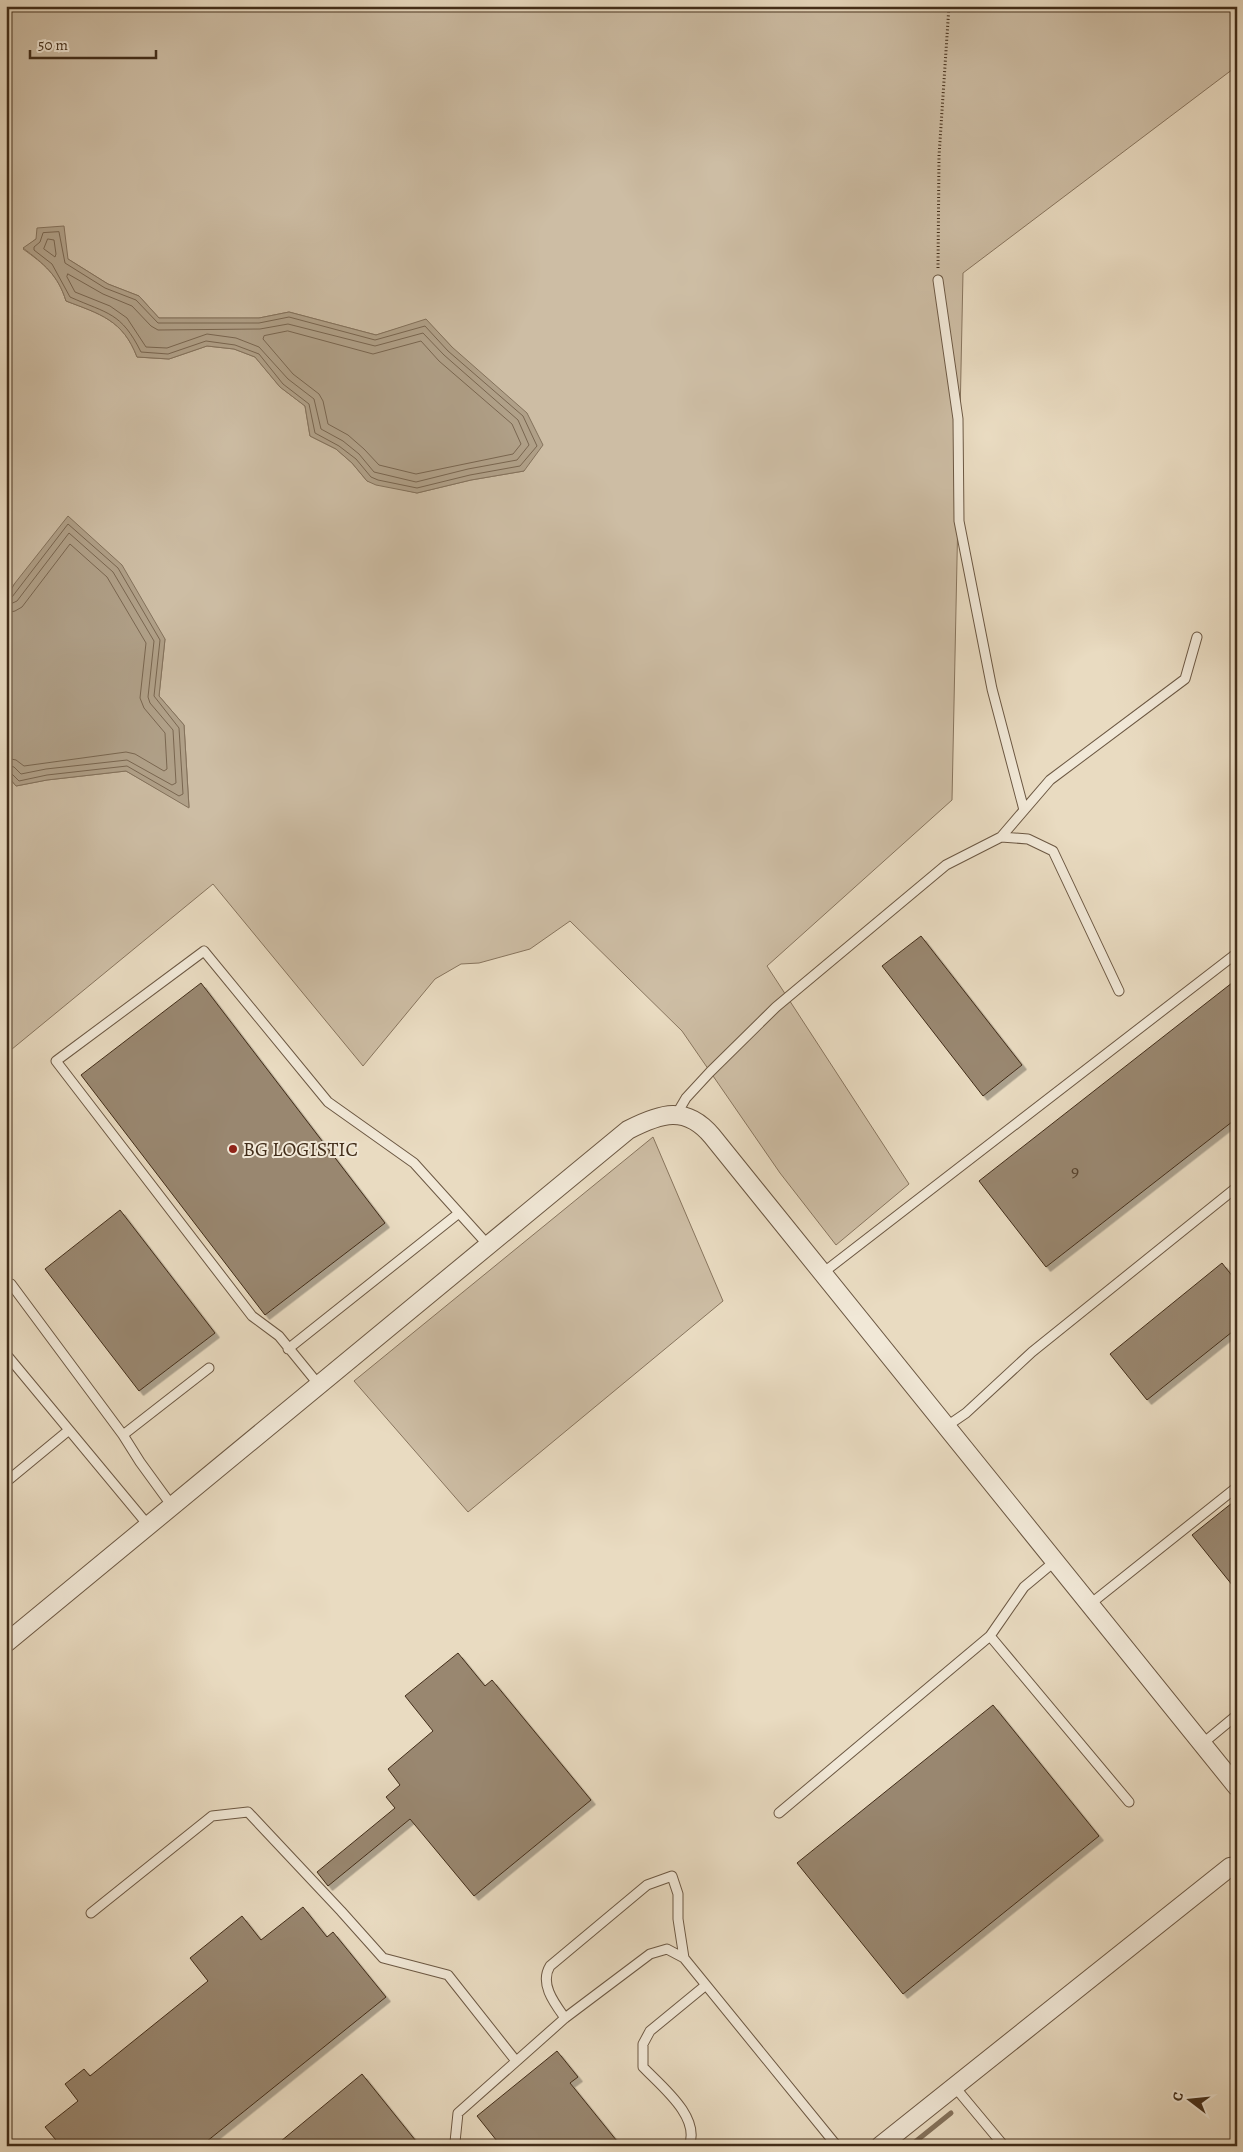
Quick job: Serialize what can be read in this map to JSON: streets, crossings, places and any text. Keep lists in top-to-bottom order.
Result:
{
  "places": ["BG LOGISTIC"],
  "house_numbers": ["9"],
  "scale_bar": "50 m",
  "north": "left"
}
